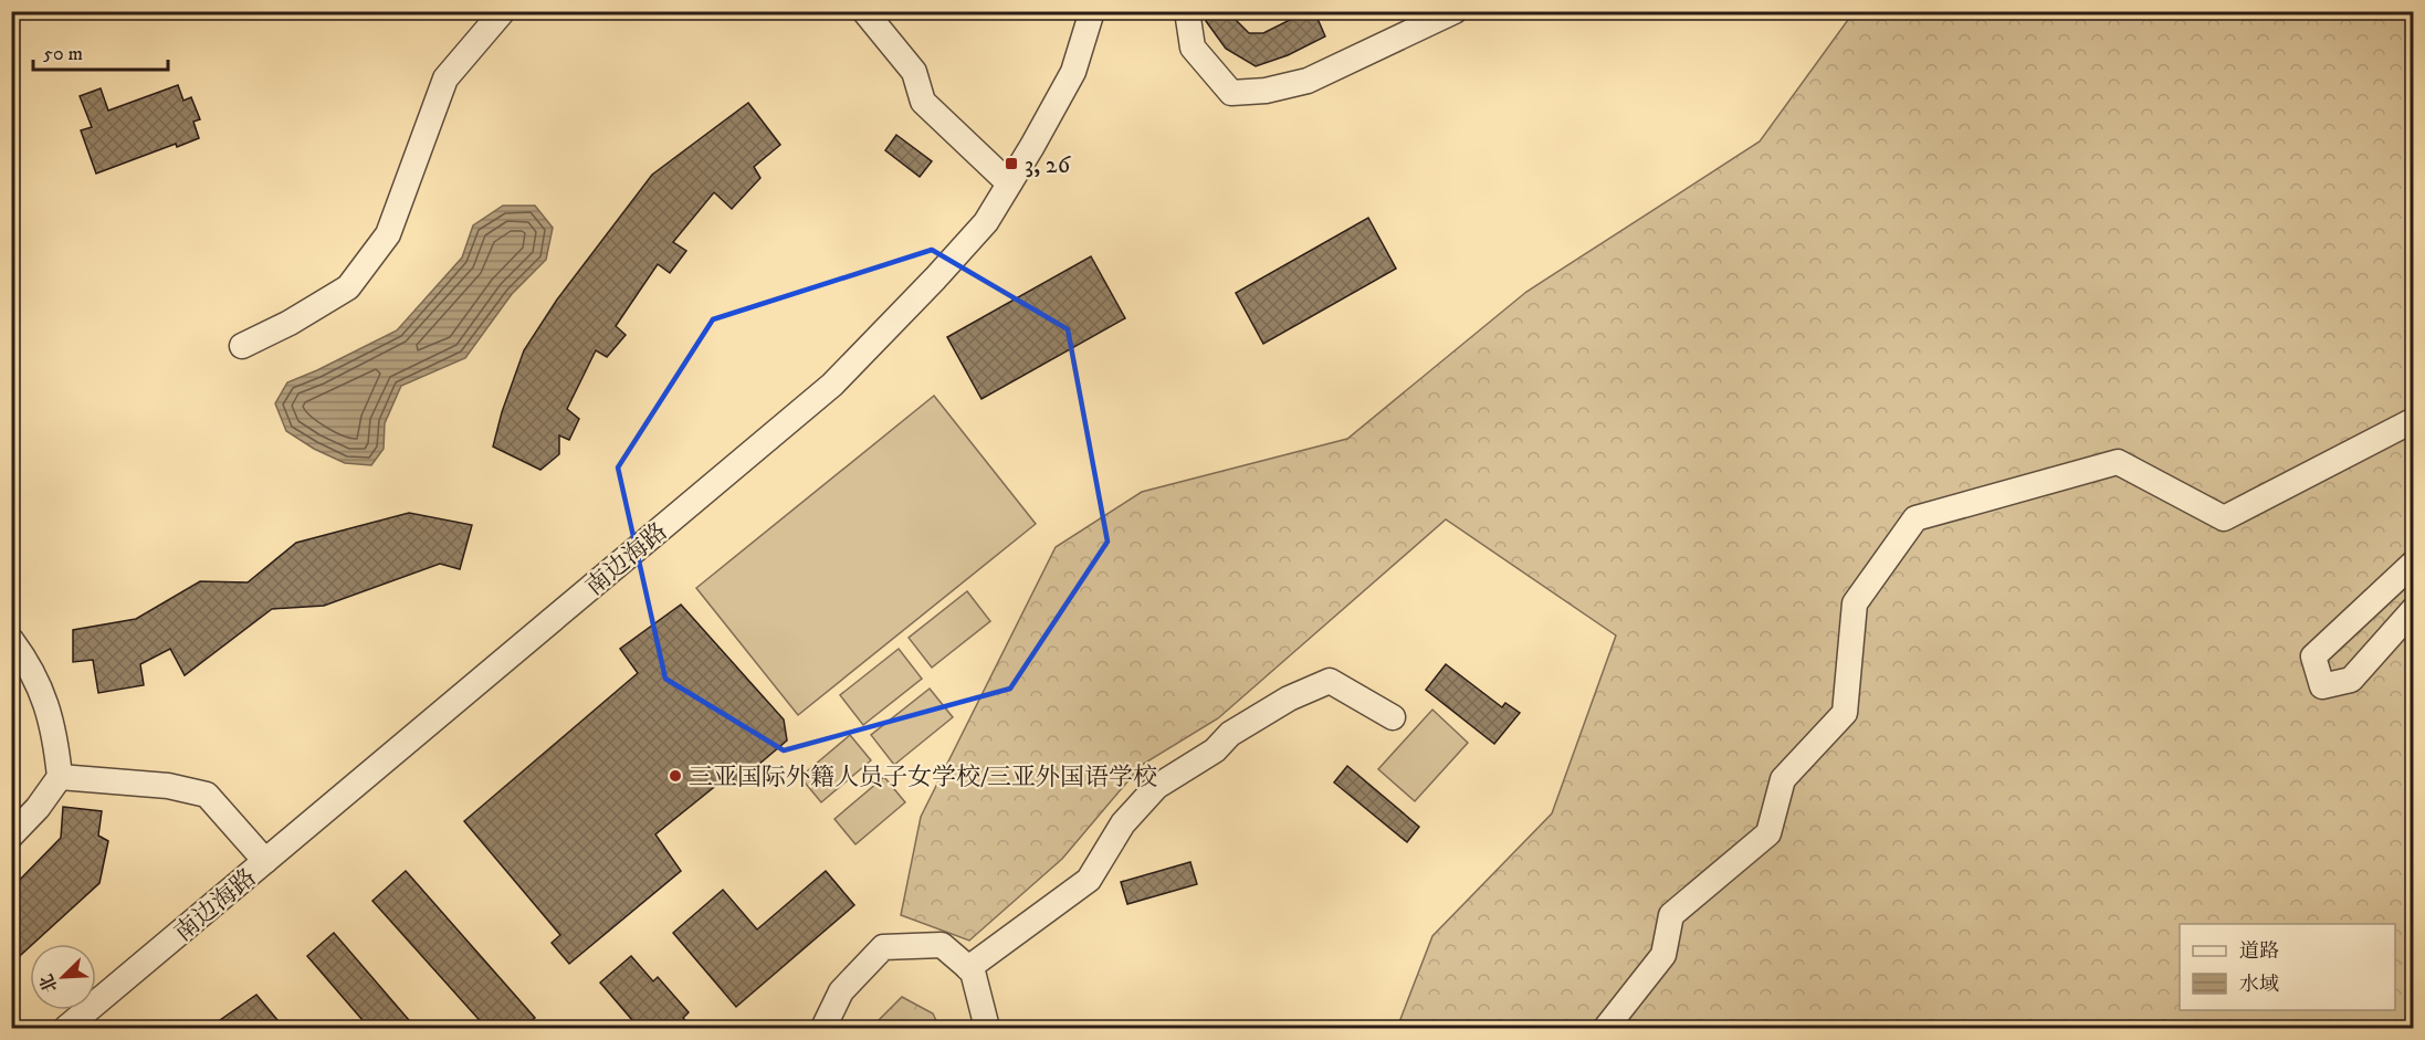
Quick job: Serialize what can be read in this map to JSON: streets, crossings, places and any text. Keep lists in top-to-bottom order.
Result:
{
  "streets": {
    "street": ["南边海路"]
  },
  "places": {
    "transit": ["3, 26"],
    "other": ["三亚国际外籍人员子女学校/三亚外国语学校"]
  },
  "legend": ["道路", "水域"],
  "scale_bar": "50 m",
  "north": "bottom left"
}
